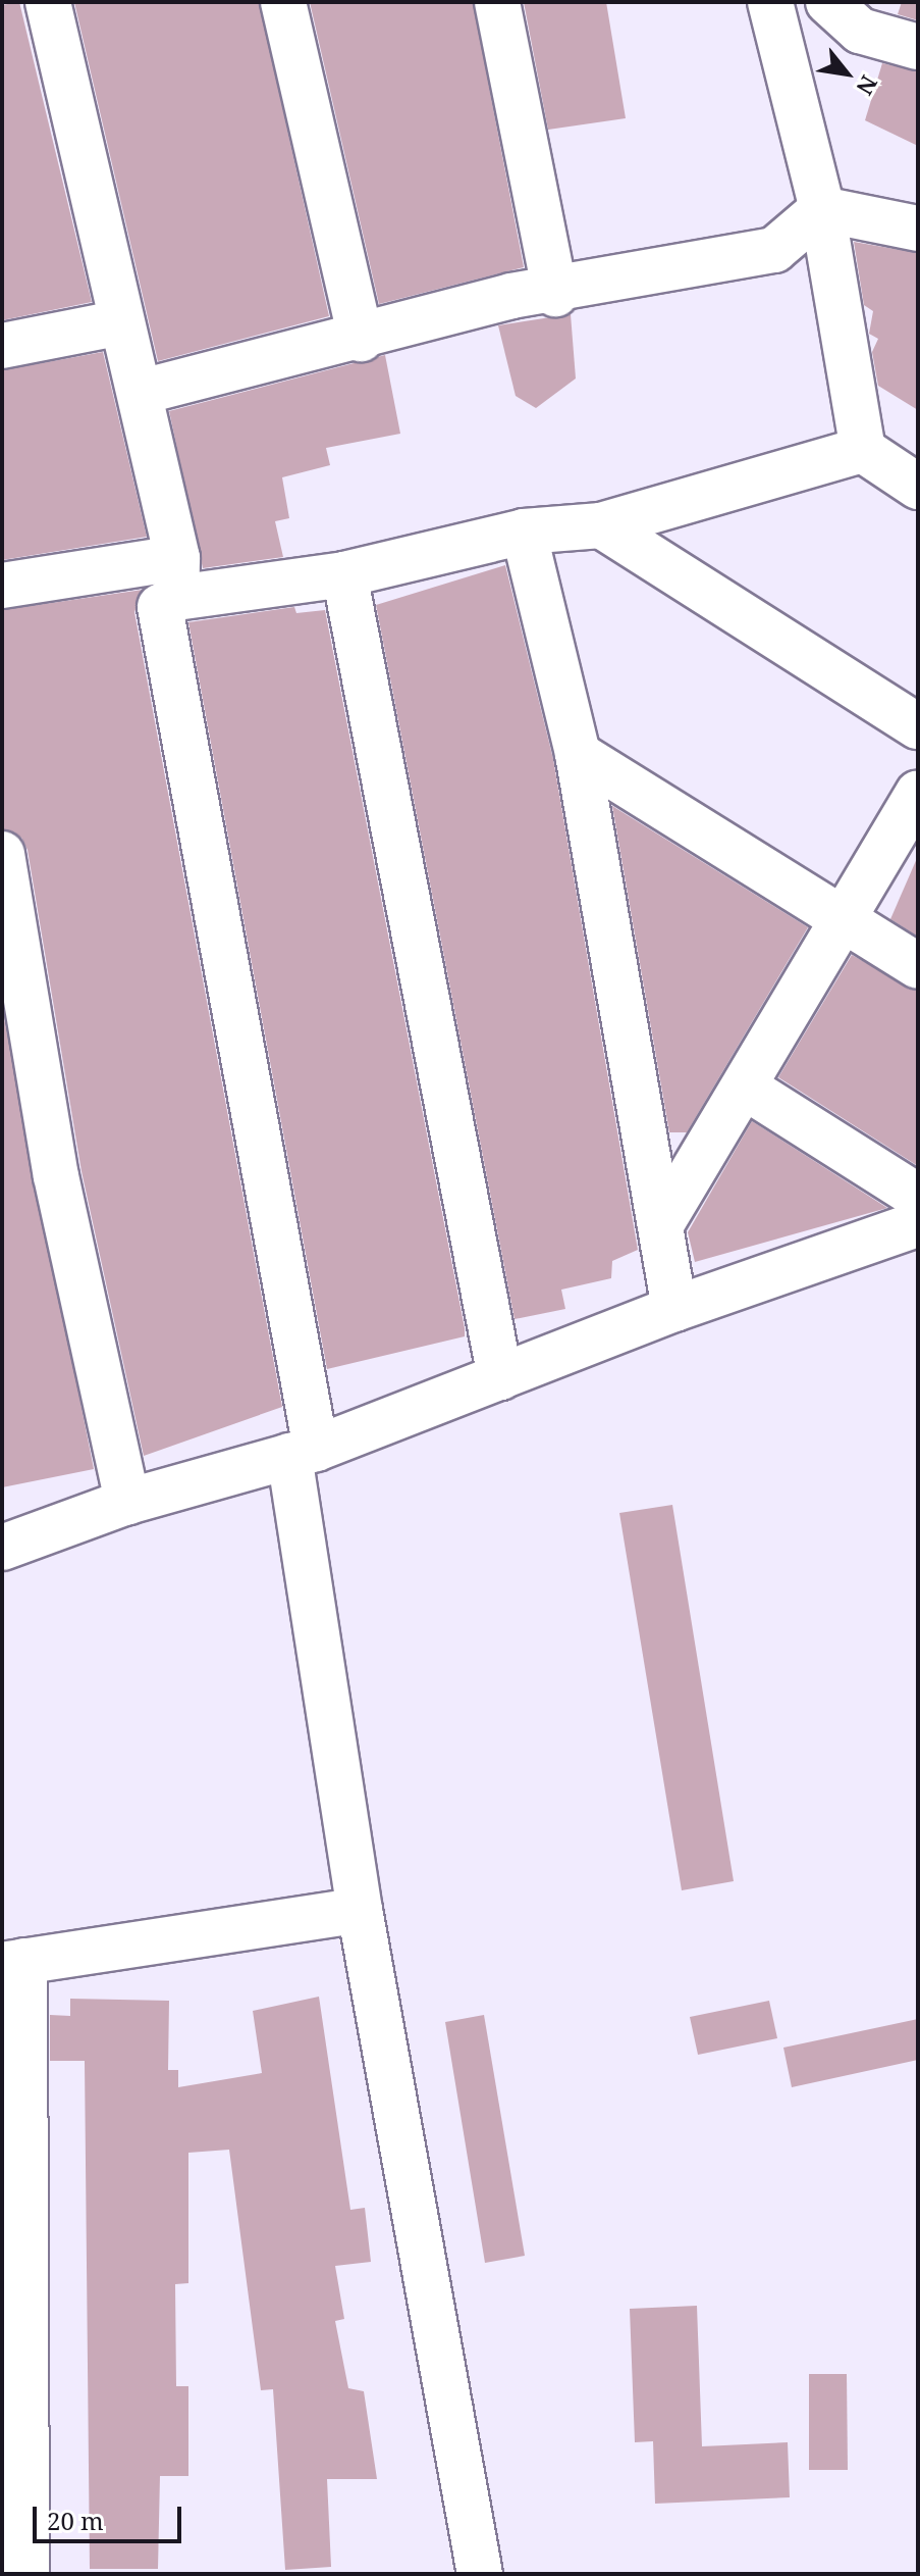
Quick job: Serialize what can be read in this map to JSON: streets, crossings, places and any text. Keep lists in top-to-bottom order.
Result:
{
  "scale_bar": "20 m",
  "north": "bottom right"
}
